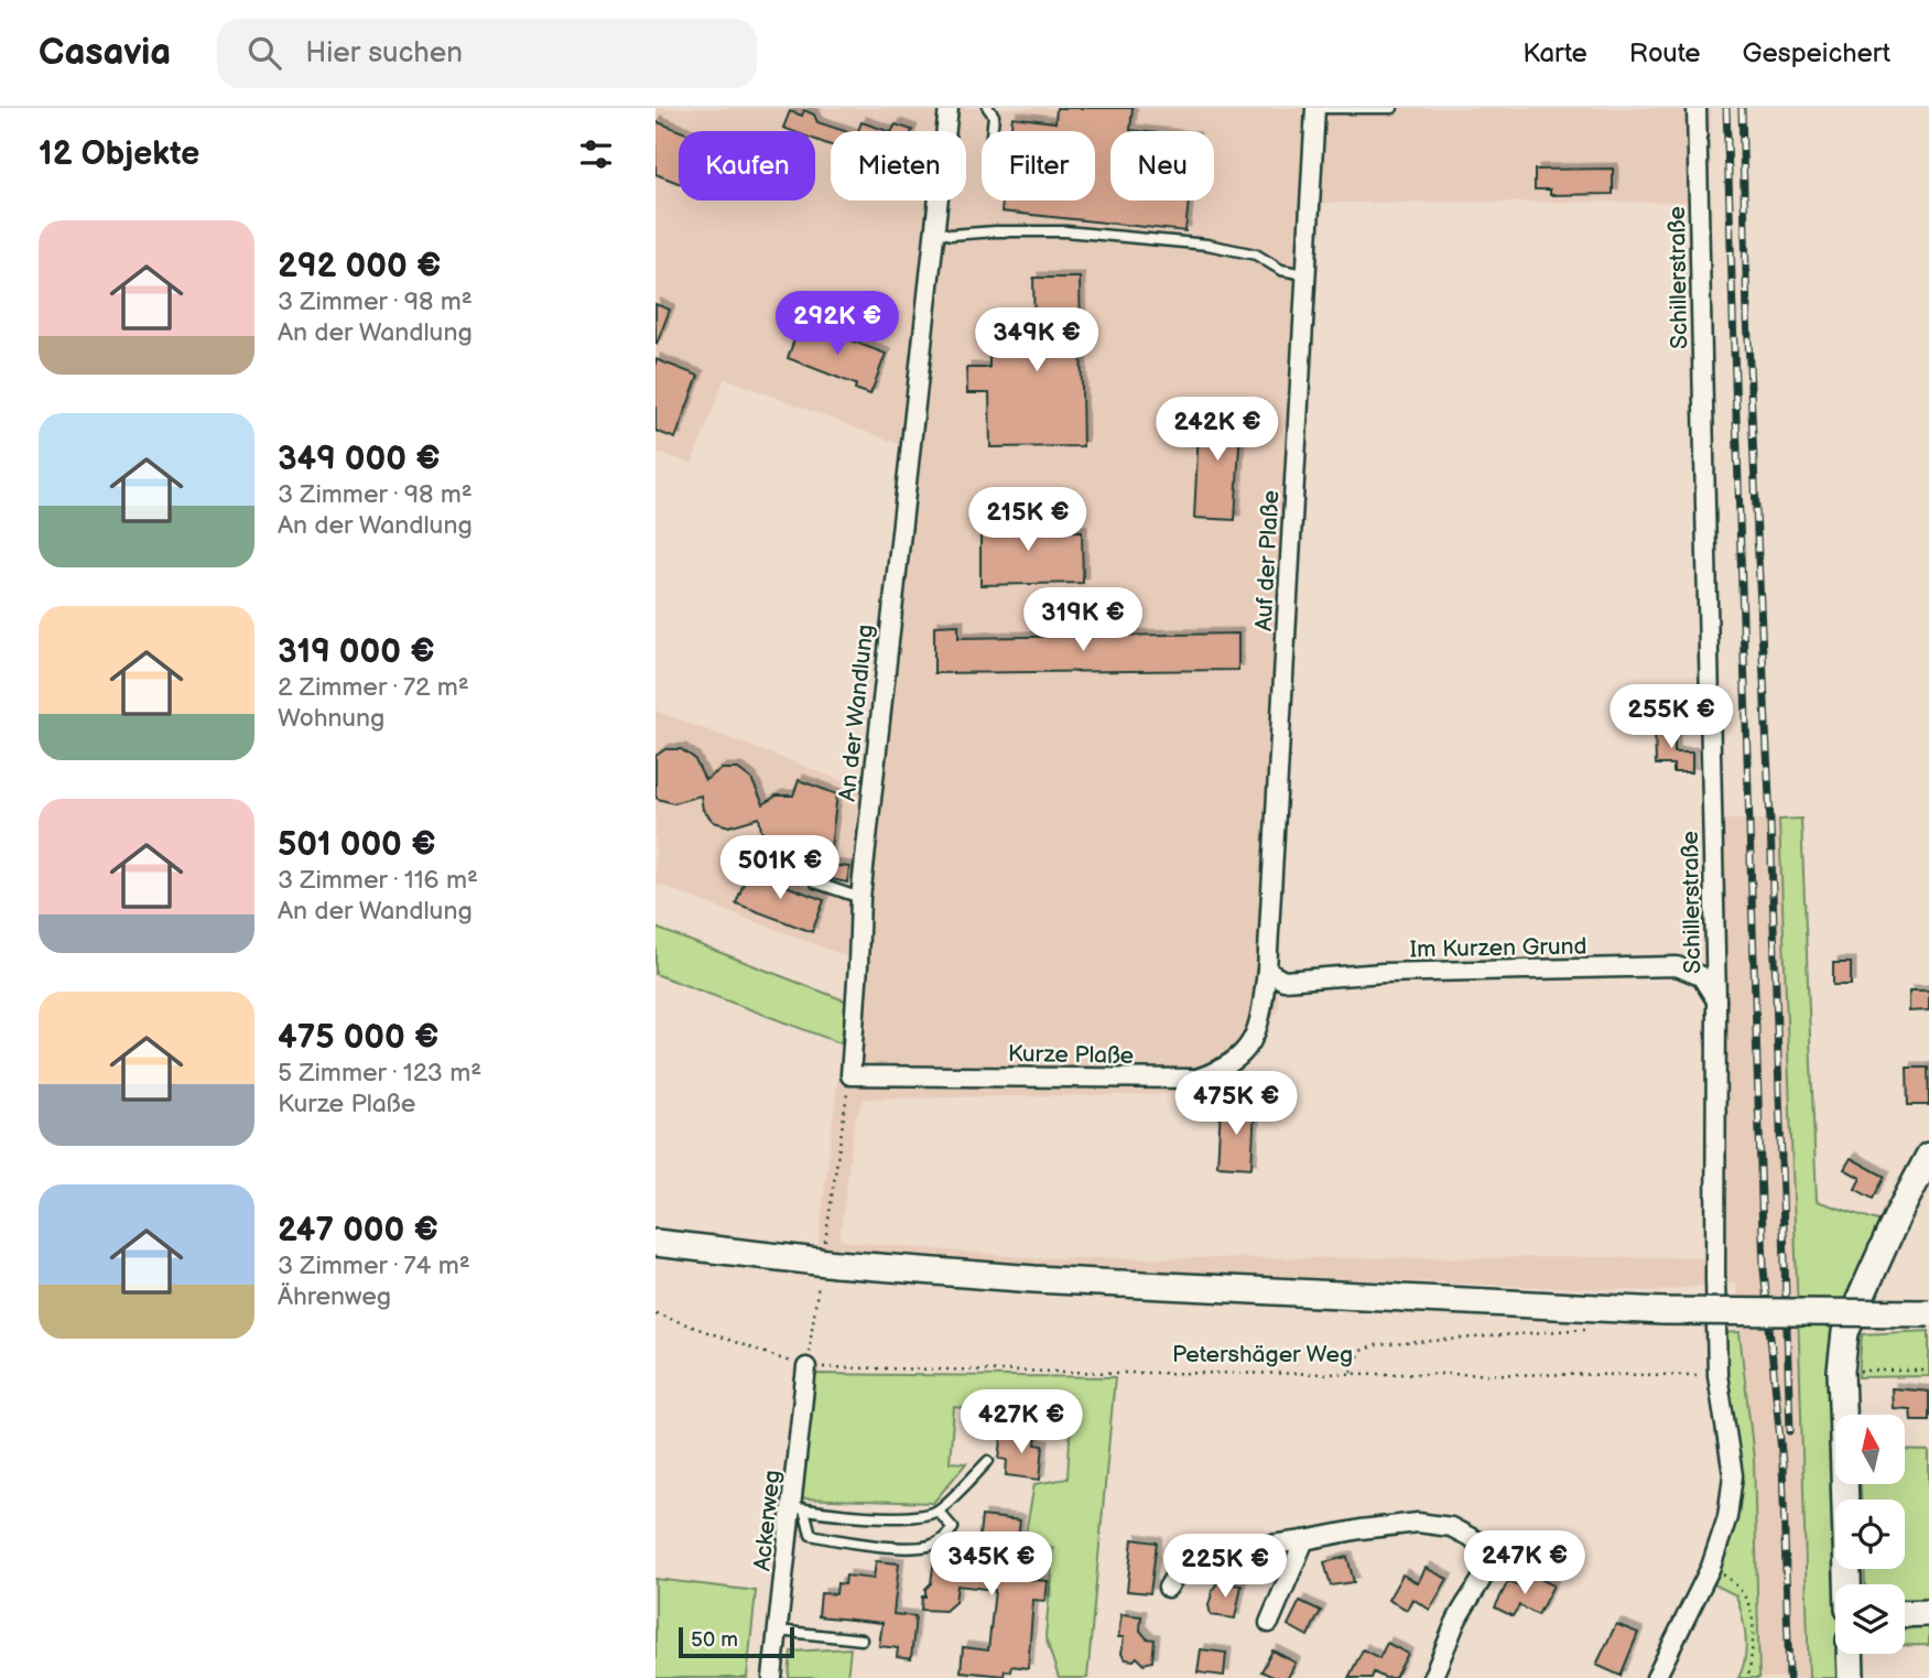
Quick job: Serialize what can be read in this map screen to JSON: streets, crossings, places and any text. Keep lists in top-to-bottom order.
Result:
{
  "streets": {
    "street": [
      "Schillerstraße",
      "Auf der Plaße",
      "An der Wandlung",
      "Im Kurzen Grund",
      "Kurze Plaße",
      "Ackerweg"
    ],
    "path": ["Petershäger Weg"]
  },
  "crossings": [
    ["Schillerstraße", "Im Kurzen Grund"],
    ["Schillerstraße", "Petershäger Weg"],
    ["Auf der Plaße", "Im Kurzen Grund"],
    ["Auf der Plaße", "Kurze Plaße"],
    ["An der Wandlung", "Kurze Plaße"],
    ["Im Kurzen Grund", "Kurze Plaße"],
    ["Petershäger Weg", "Ackerweg"]
  ],
  "scale_bar": "50 m",
  "north": "top",
  "page": {
    "header": "Casavia",
    "search": "Hier suchen",
    "nav": ["Karte", "Route", "Gespeichert"],
    "heading": "12 Objekte",
    "chip": [
      "Kaufen",
      "Mieten",
      "Filter",
      "Neu"
    ],
    "list": [
      {
        "name": "292 000 €",
        "note": "3 Zimmer · 98 m² · An der Wandlung"
      },
      {
        "name": "349 000 €",
        "note": "3 Zimmer · 98 m² · An der Wandlung"
      },
      {
        "name": "319 000 €",
        "note": "2 Zimmer · 72 m² · Wohnung"
      },
      {
        "name": "501 000 €",
        "note": "3 Zimmer · 116 m² · An der Wandlung"
      },
      {
        "name": "475 000 €",
        "note": "5 Zimmer · 123 m² · Kurze Plaße"
      },
      {
        "name": "247 000 €",
        "note": "3 Zimmer · 74 m² · Ährenweg"
      }
    ],
    "price": [
      "292K €",
      "349K €",
      "242K €",
      "215K €",
      "319K €",
      "255K €",
      "501K €",
      "475K €",
      "427K €",
      "247K €",
      "345K €",
      "225K €"
    ],
    "scale": "50 m"
  }
}
